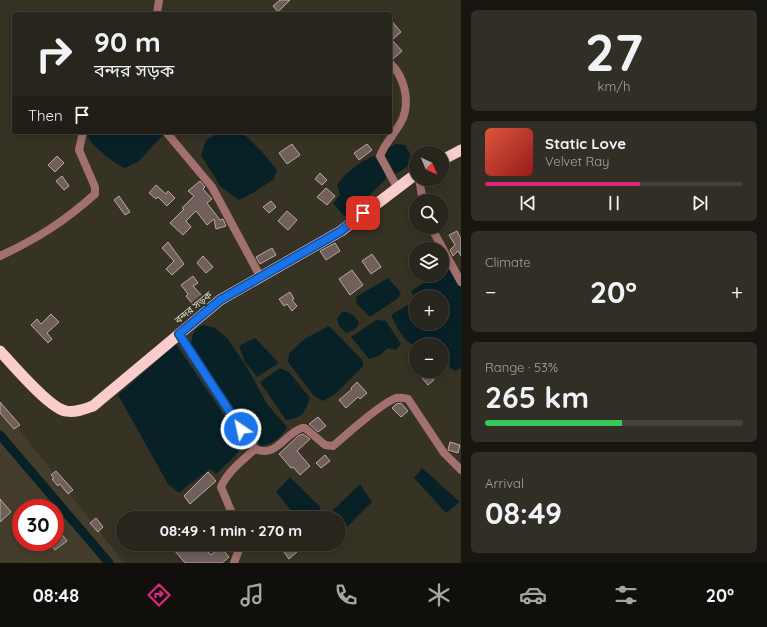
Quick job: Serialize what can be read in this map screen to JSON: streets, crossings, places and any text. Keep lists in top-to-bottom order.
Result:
{
  "streets": {
    "highway": ["বন্দর সড়ক"]
  },
  "north": "bottom right",
  "page": {
    "tile": [
      ["27", "km/h"],
      "Climate",
      ["Range · 53%", "265 km"],
      ["Arrival", "08:49"]
    ],
    "turn": ["90 m", "বন্দর সড়ক"],
    "then": "Then",
    "song": ["Static Love", "Velvet Ray"],
    "map_buttons": ["+", "−"],
    "heat": ["−", "20°", "+"],
    "limit": "30",
    "trip": "08:49 · 1 min · 270 m",
    "tabs": ["08:48", "20°"]
  }
}
